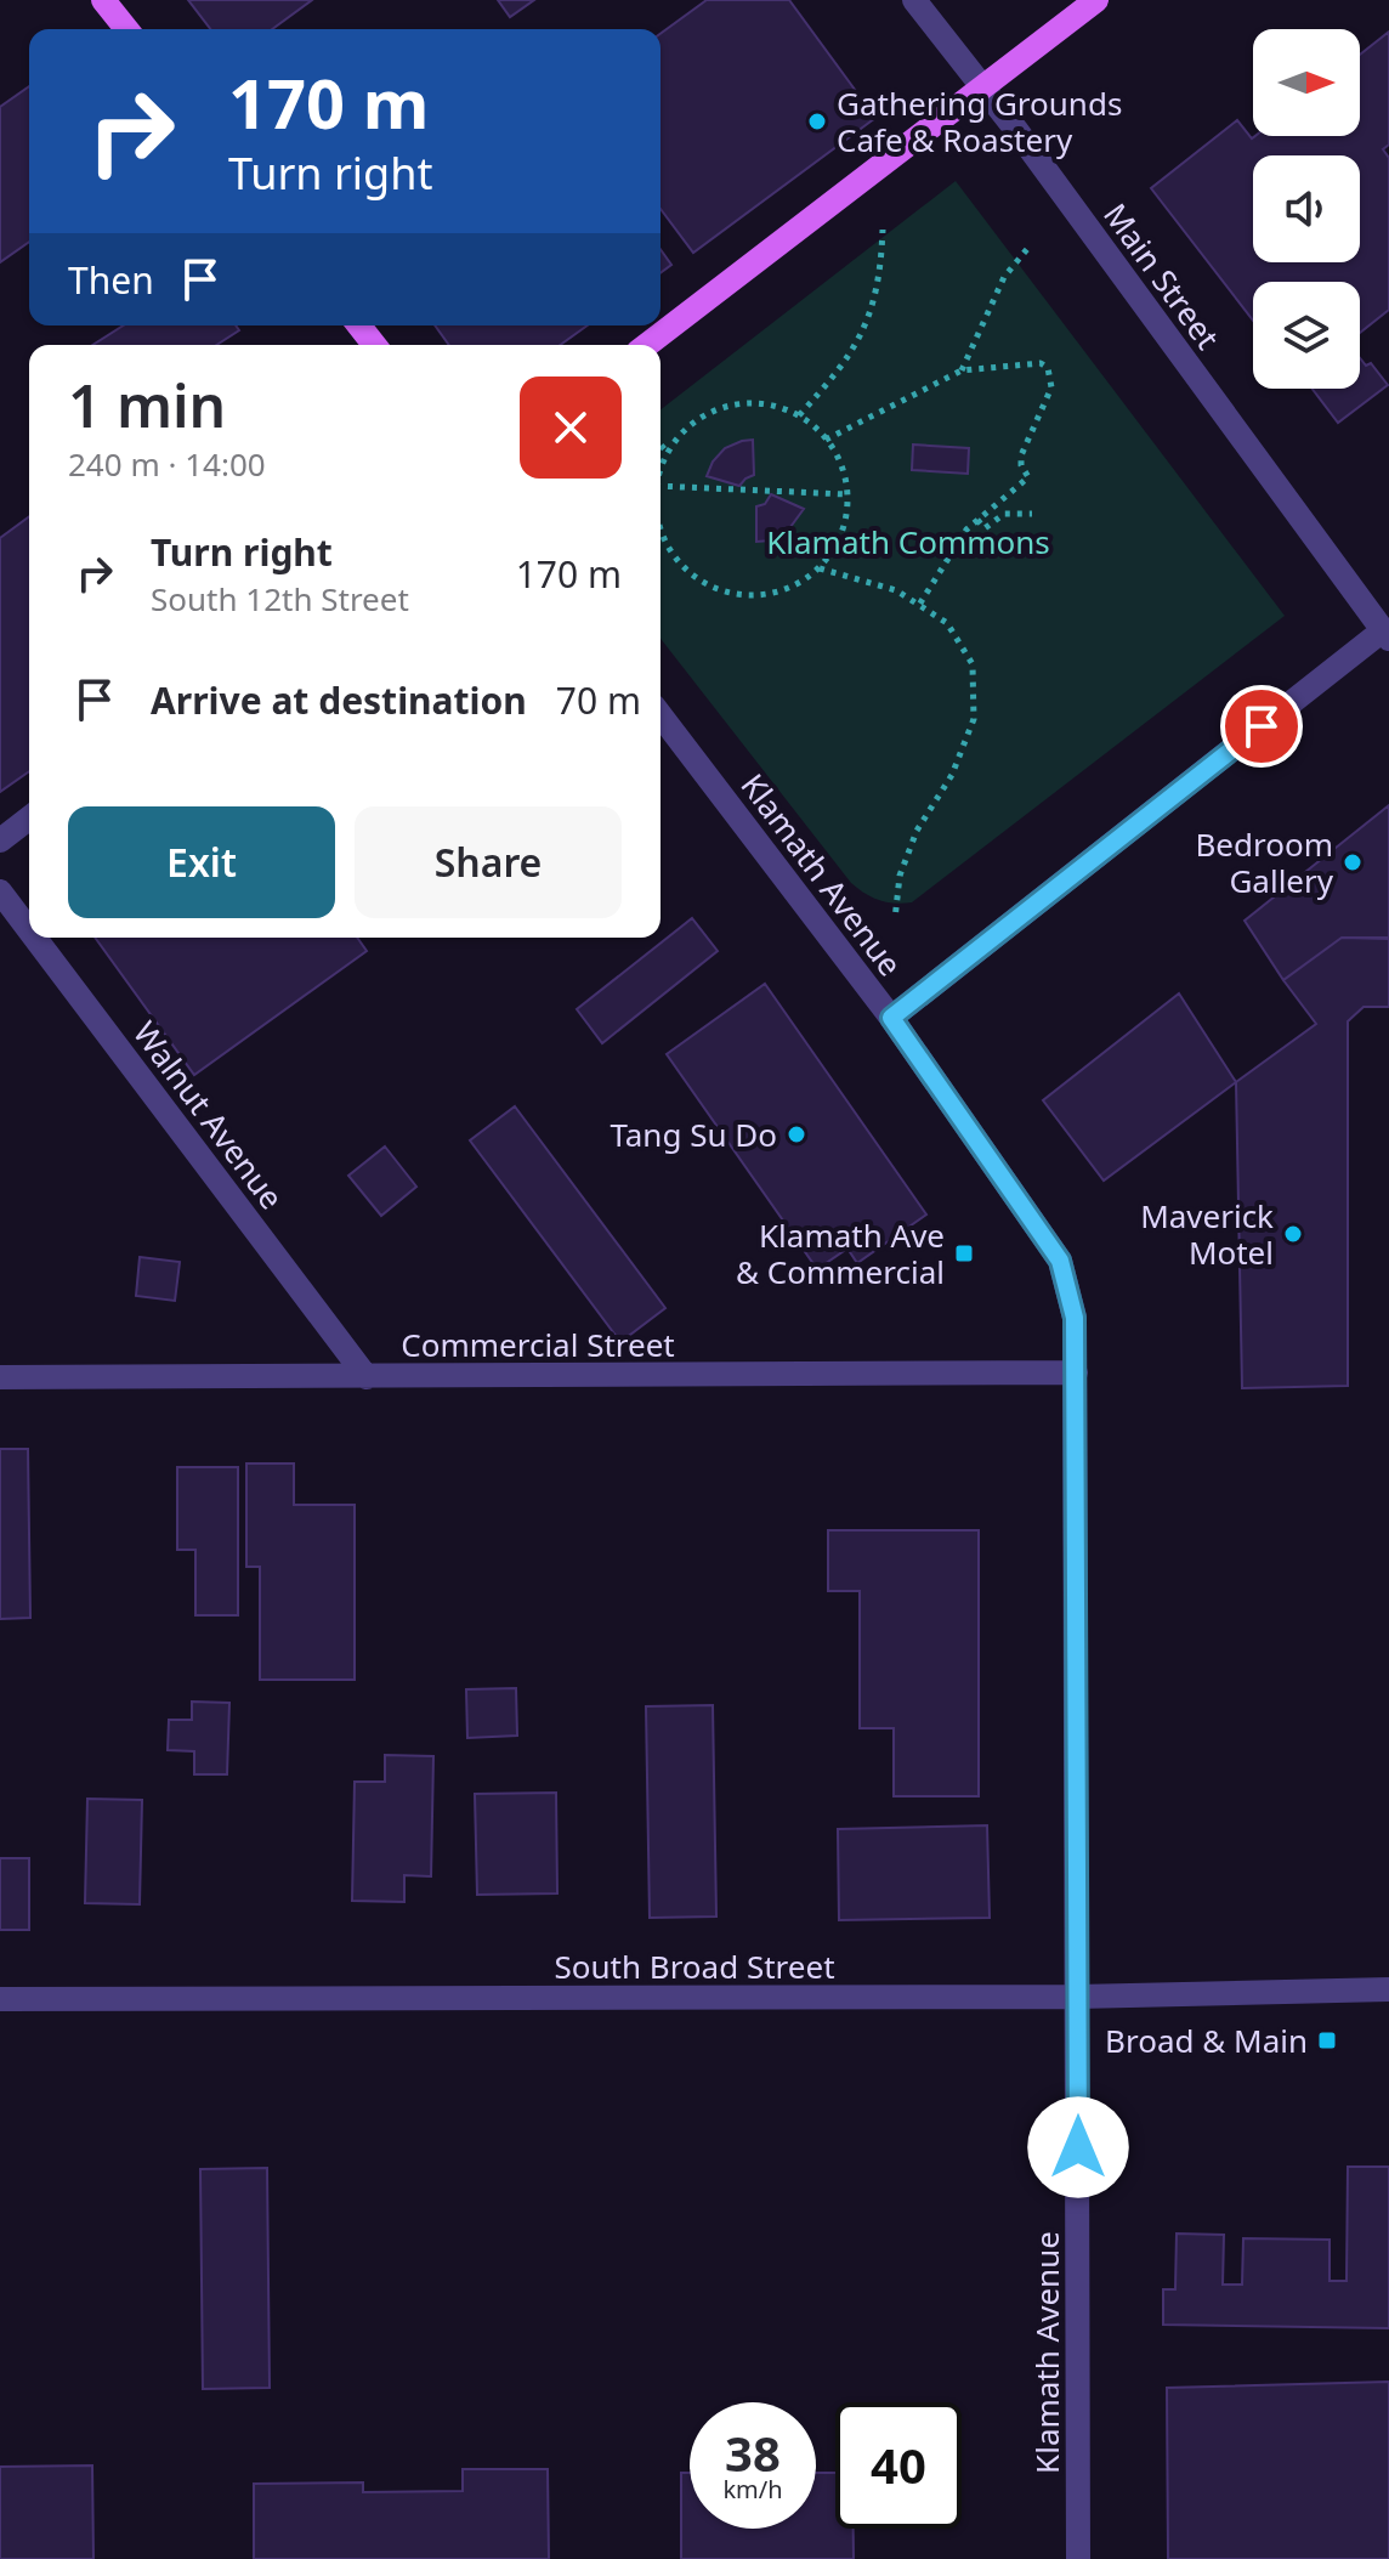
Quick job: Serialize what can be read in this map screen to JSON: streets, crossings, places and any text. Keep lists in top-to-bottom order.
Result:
{
  "streets": {
    "street": [
      "Main Street",
      "Klamath Avenue",
      "Walnut Avenue",
      "Commercial Street",
      "South Broad Street"
    ]
  },
  "crossings": [
    ["Klamath Avenue", "Commercial Street"],
    ["Klamath Avenue", "South Broad Street"],
    ["Walnut Avenue", "Commercial Street"]
  ],
  "parks": ["Klamath Commons"],
  "places": {
    "other": [
      "Gathering Grounds Cafe & Roastery",
      "Bedroom Gallery",
      "Tang Su Do",
      "Maverick Motel"
    ],
    "transit": ["Klamath Ave & Commercial", "Broad & Main"]
  },
  "north": "right",
  "page": {
    "turn": ["170 m", "Turn right"],
    "then": "Then",
    "heading": ["1 min", "240 m · 14:00"],
    "list": [
      {
        "name": "Turn right",
        "note": "South 12th Street",
        "value": "170 m"
      },
      {
        "name": "Arrive at destination",
        "value": "70 m"
      }
    ],
    "buttons": ["Exit", "Share"],
    "speed": "38 km/h",
    "limit": "40"
  }
}
